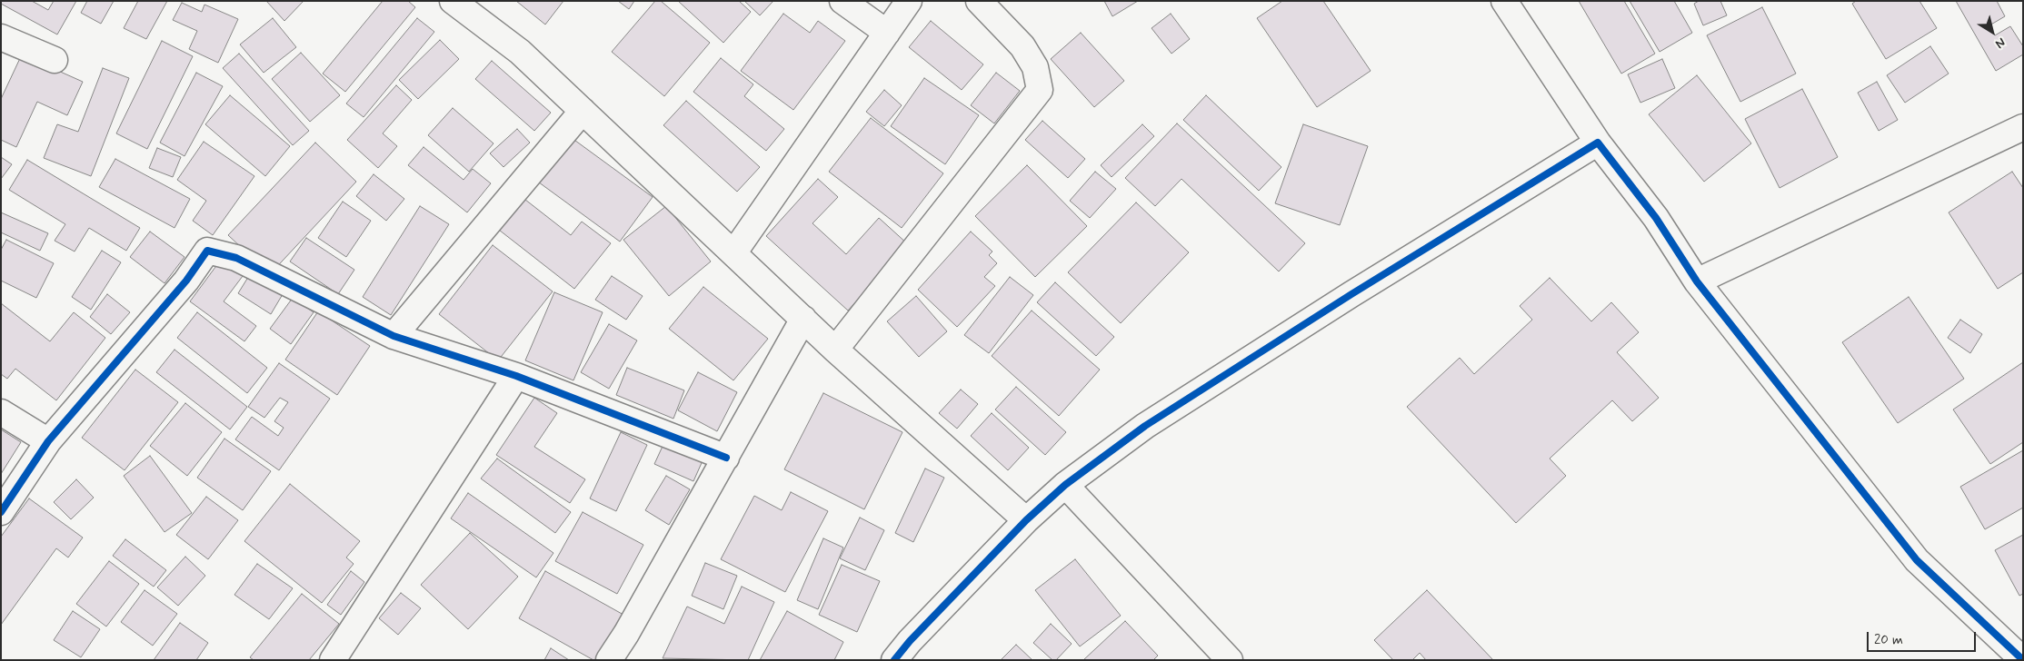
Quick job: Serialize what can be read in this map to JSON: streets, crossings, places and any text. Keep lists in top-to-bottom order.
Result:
{
  "scale_bar": "20 m",
  "north": "bottom right"
}
